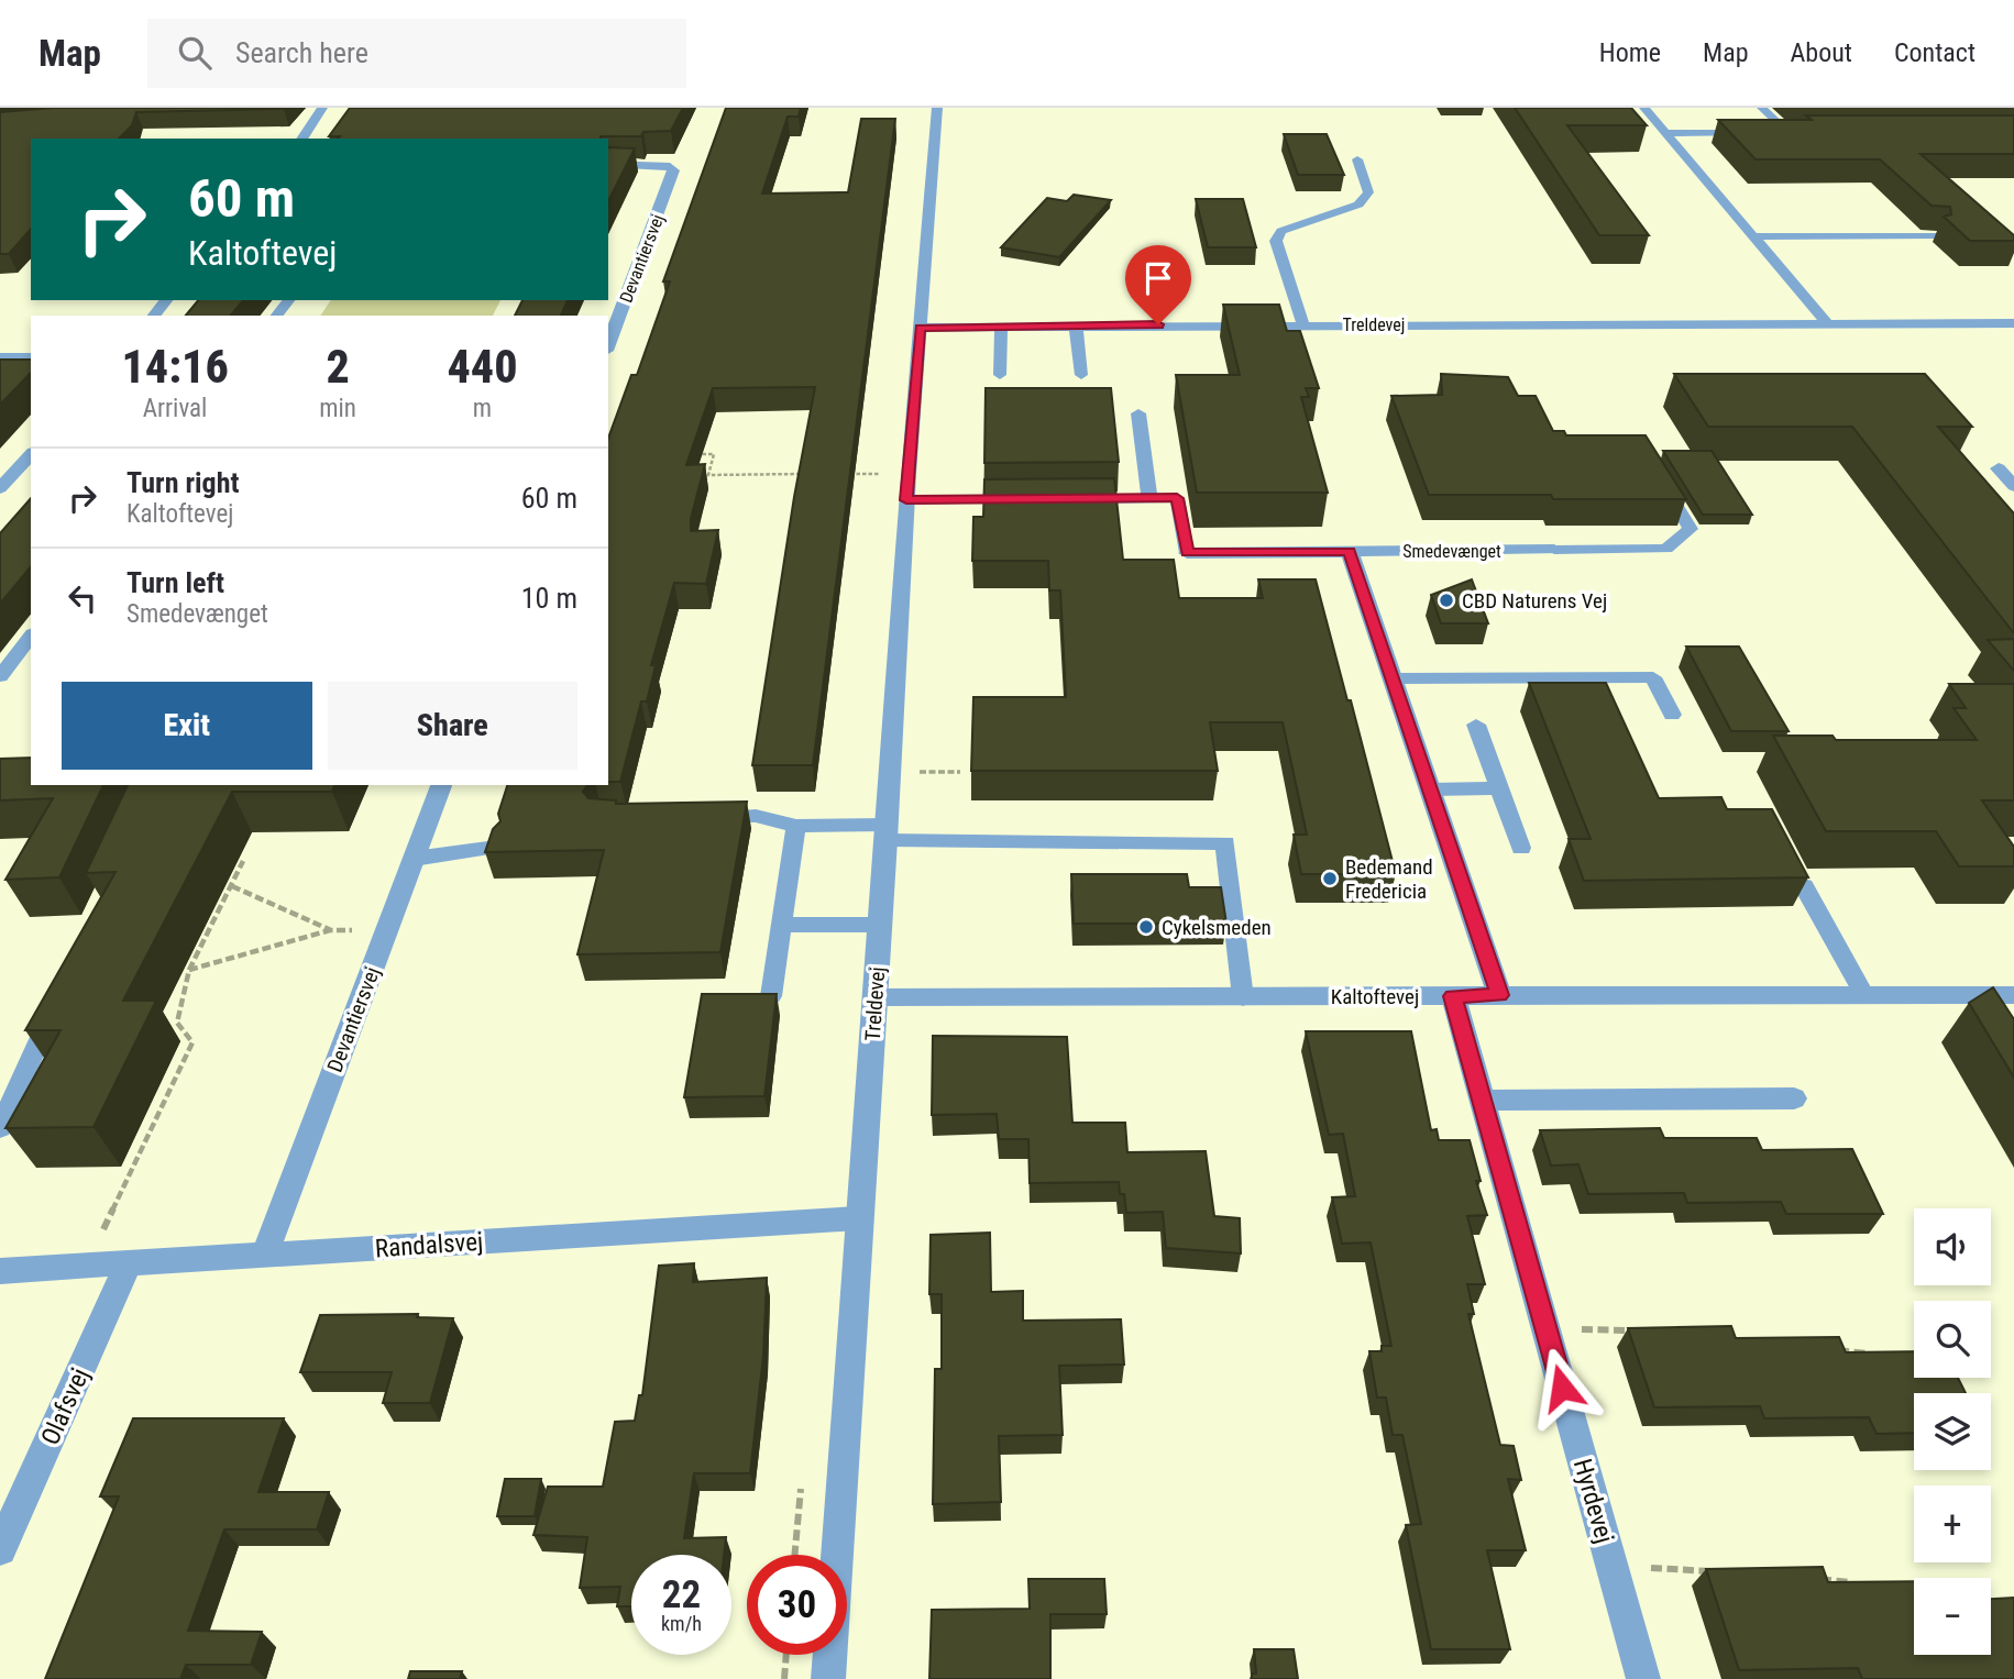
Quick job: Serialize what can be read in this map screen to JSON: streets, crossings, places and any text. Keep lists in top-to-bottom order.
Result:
{
  "streets": {
    "street": [
      "Devantiersvej",
      "Treldevej",
      "Smedevænget",
      "Kaltoftevej",
      "Randalsvej",
      "Olafsvej",
      "Hyrdevej"
    ]
  },
  "crossings": [
    ["Devantiersvej", "Randalsvej"],
    ["Treldevej", "Kaltoftevej"],
    ["Treldevej", "Randalsvej"],
    ["Kaltoftevej", "Hyrdevej"],
    ["Randalsvej", "Olafsvej"]
  ],
  "places": ["CBD Naturens Vej", "Bedemand Fredericia", "Cykelsmeden"],
  "page": {
    "header": "Map",
    "search": "Search here",
    "nav": [
      "Home",
      "Map",
      "About",
      "Contact"
    ],
    "turn": ["60 m", "Kaltoftevej"],
    "eta": [
      "14:16",
      "Arrival",
      "2",
      "min",
      "440",
      "m"
    ],
    "list": [
      {
        "name": "Turn right",
        "note": "Kaltoftevej",
        "value": "60 m"
      },
      {
        "name": "Turn left",
        "note": "Smedevænget",
        "value": "10 m"
      }
    ],
    "buttons": ["Exit", "Share"],
    "map_buttons": ["+", "−"],
    "speed": "22 km/h",
    "limit": "30"
  }
}
